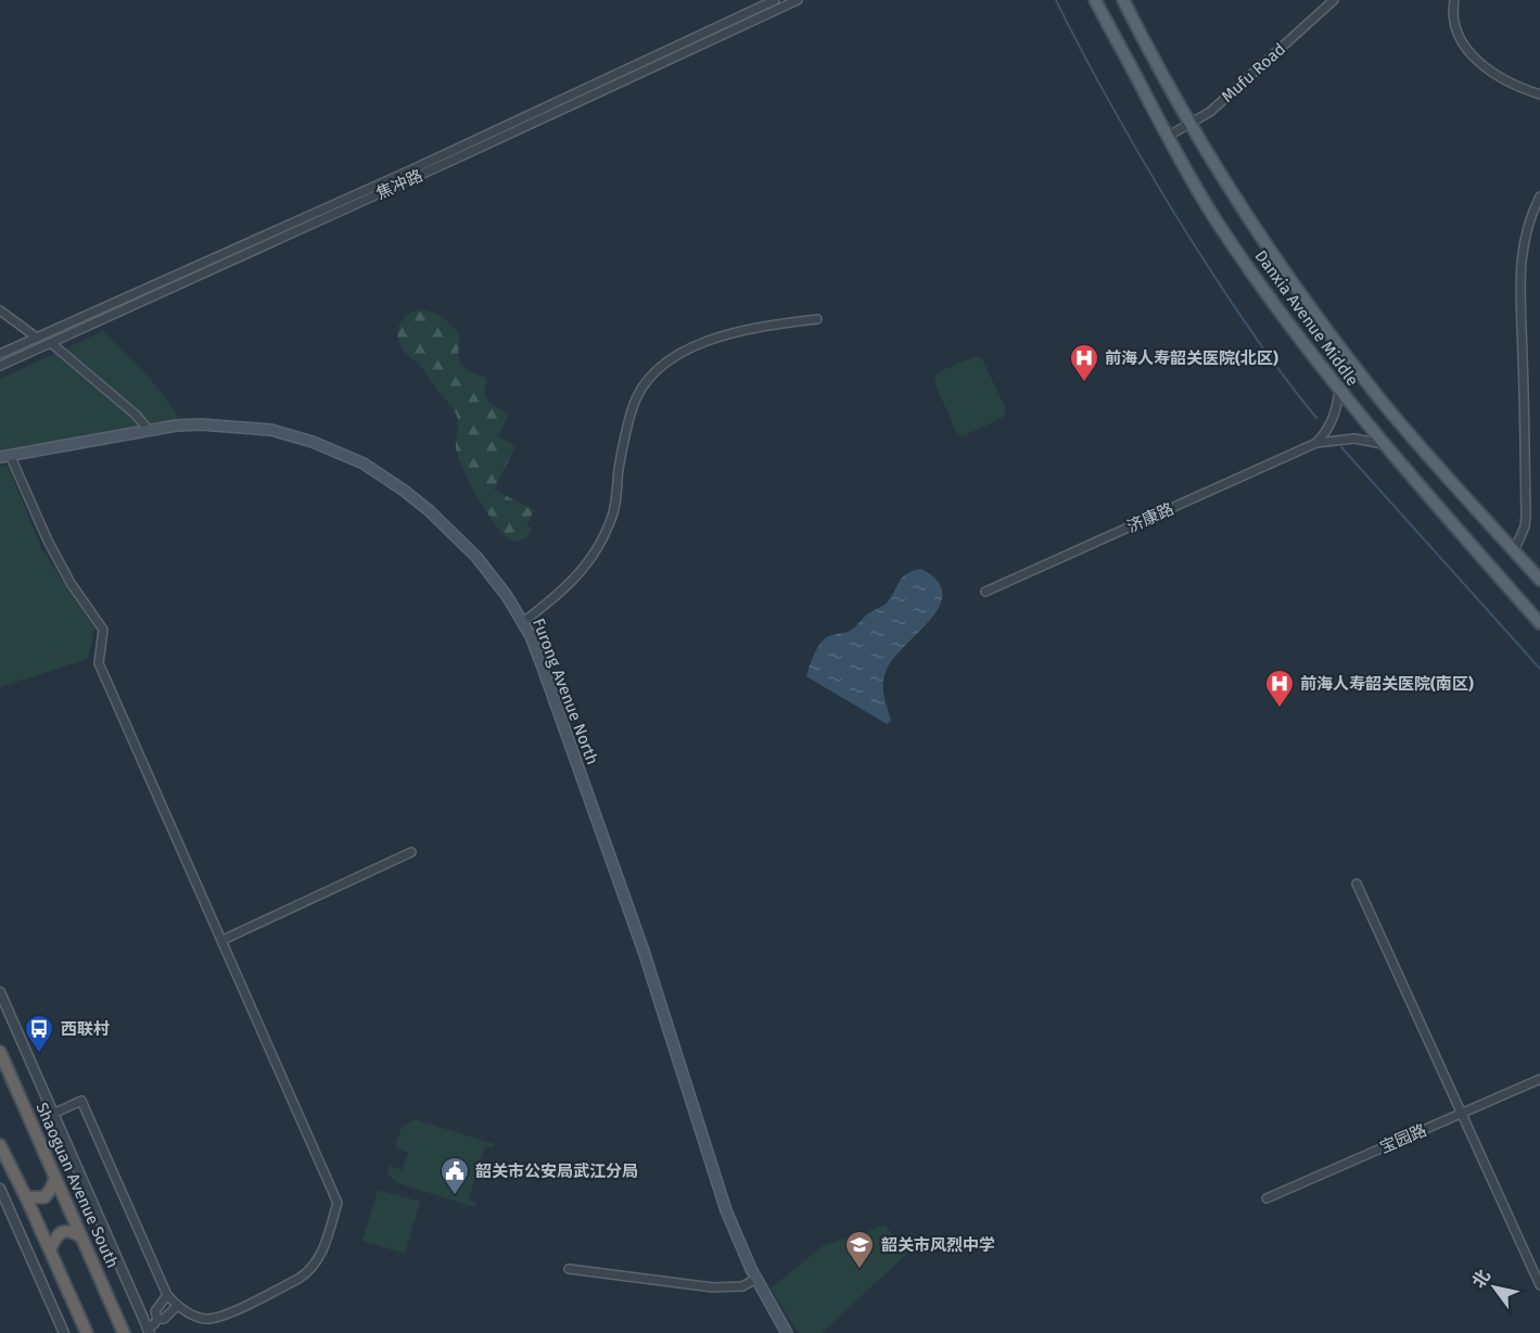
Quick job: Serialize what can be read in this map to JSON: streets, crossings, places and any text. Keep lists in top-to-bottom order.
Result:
{
  "streets": {
    "highway": ["Shaoguan Avenue South"],
    "main road": ["Danxia Avenue Middle", "Furong Avenue North"],
    "street": [
      "Mufu Road",
      "焦冲路",
      "济康路",
      "宝园路"
    ]
  },
  "crossings": [
    ["Mufu Road", "Danxia Avenue Middle"],
    ["Danxia Avenue Middle", "济康路"]
  ],
  "places": {
    "hospital": ["前海人寿韶关医院(北区)", "前海人寿韶关医院(南区)"],
    "bus stop": ["西联村"],
    "public building": ["韶关市公安局武江分局"],
    "school or university": ["韶关市风烈中学"]
  },
  "north": "top left"
}
